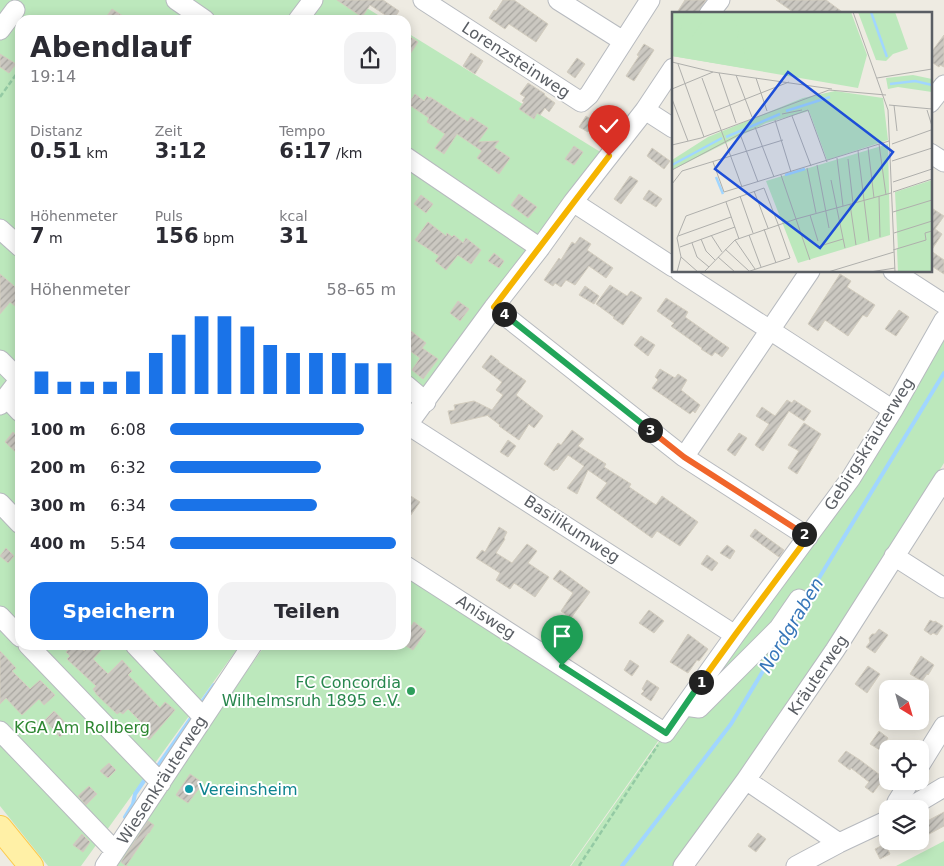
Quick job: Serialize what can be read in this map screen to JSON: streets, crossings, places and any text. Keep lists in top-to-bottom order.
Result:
{
  "streets": {
    "lane": [
      "Lorenzsteinweg",
      "Gebirgskräuterweg",
      "Basilikumweg",
      "Anisweg",
      "Kräuterweg",
      "Wiesenkräuterweg"
    ]
  },
  "crossings": [
    ["Gebirgskräuterweg", "Basilikumweg"],
    ["Gebirgskräuterweg", "Anisweg"]
  ],
  "water": ["Nordgraben"],
  "parks": ["KGA Am Rollberg"],
  "places": ["FC Concordia Wilhelmsruh 1895 e.V.", "Vereinsheim"],
  "north": "bottom right",
  "page": {
    "heading": ["Abendlauf", "19:14"],
    "stats": [
      ["Distanz", "0.51 km"],
      ["Zeit", "3:12"],
      ["Tempo", "6:17 /km"],
      ["Höhenmeter", "7 m"],
      ["Puls", "156 bpm"],
      ["kcal", "31"]
    ],
    "chart": ["Höhenmeter", "58–65 m"],
    "pins": [
      "4",
      "3",
      "2",
      "1"
    ],
    "list": [
      {
        "name": "100 m",
        "note": "6:08"
      },
      {
        "name": "200 m",
        "note": "6:32"
      },
      {
        "name": "300 m",
        "note": "6:34"
      },
      {
        "name": "400 m",
        "note": "5:54"
      }
    ],
    "buttons": ["Speichern", "Teilen"]
  }
}
